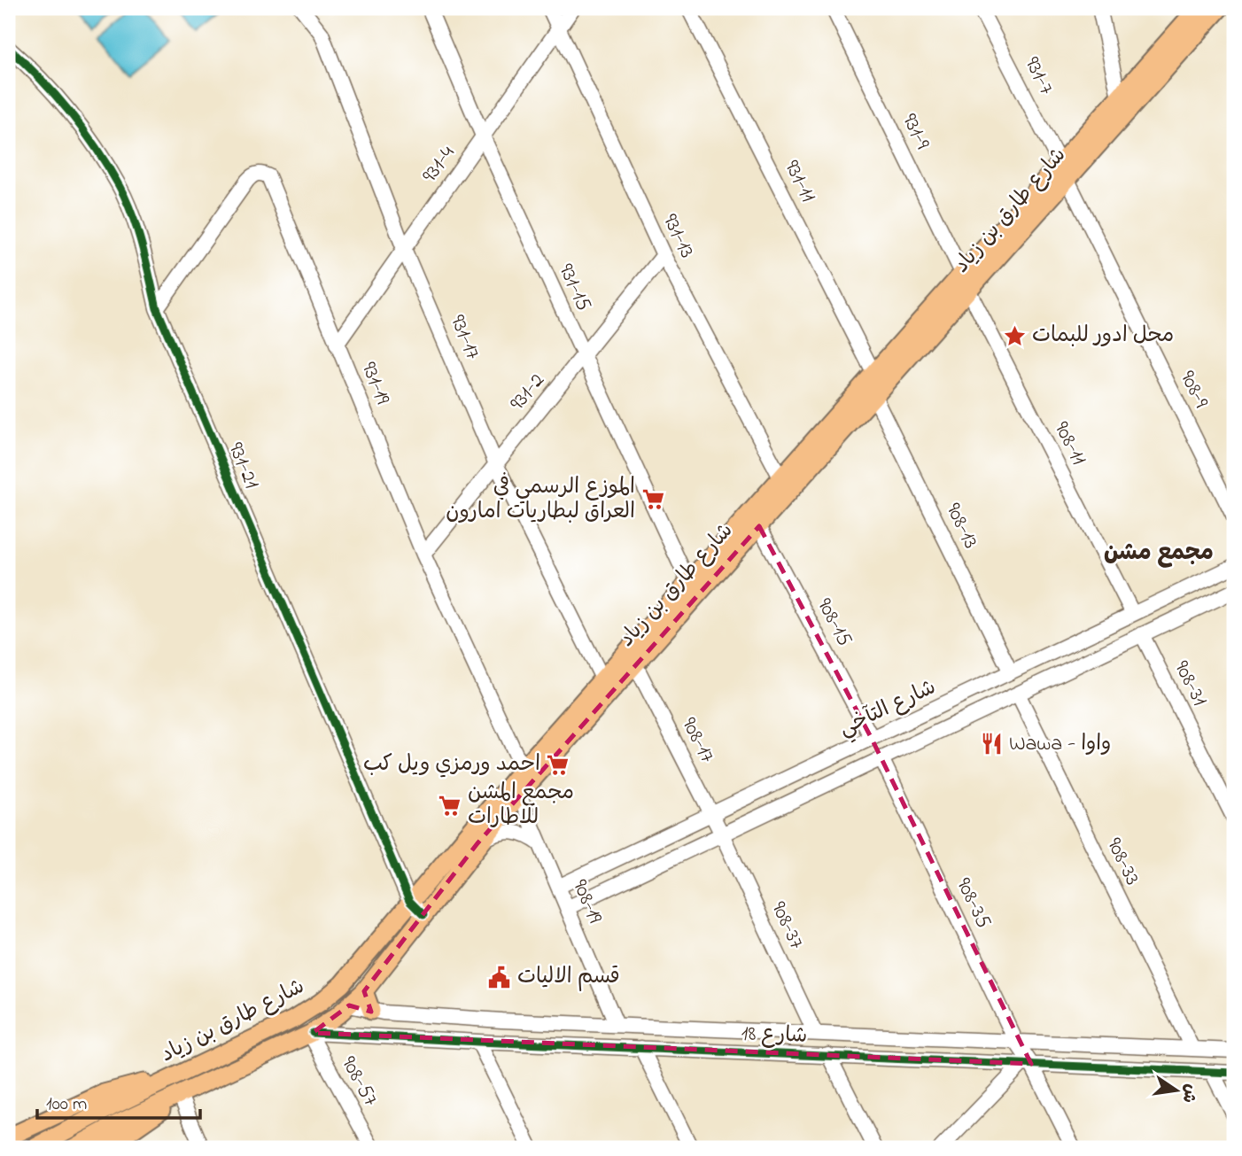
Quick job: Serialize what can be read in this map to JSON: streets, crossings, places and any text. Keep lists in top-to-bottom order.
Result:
{
  "streets": {
    "main road": ["شارع طارق بن زياد"],
    "street": [
      "931-7",
      "931-9",
      "931-4",
      "931-11",
      "931-13",
      "931-15",
      "931-17",
      "931-19",
      "908-9",
      "931-2",
      "908-11",
      "931-21",
      "908-13",
      "908-15",
      "908-31",
      "شارع التآخي",
      "908-17",
      "908-33",
      "908-19",
      "908-35",
      "908-37",
      "شارع 18",
      "908-57"
    ]
  },
  "crossings": [
    ["931-7", "شارع طارق بن زياد"],
    ["931-9", "شارع طارق بن زياد"],
    ["931-4", "931-13"],
    ["931-4", "931-15"],
    ["931-4", "931-17"],
    ["931-4", "931-19"],
    ["931-11", "شارع طارق بن زياد"],
    ["شارع طارق بن زياد", "931-13"],
    ["شارع طارق بن زياد", "931-15"],
    ["شارع طارق بن زياد", "931-17"],
    ["شارع طارق بن زياد", "931-19"],
    ["شارع طارق بن زياد", "908-9"],
    ["شارع طارق بن زياد", "908-11"],
    ["شارع طارق بن زياد", "931-21"],
    ["شارع طارق بن زياد", "908-13"],
    ["شارع طارق بن زياد", "908-15"],
    ["شارع طارق بن زياد", "908-17"],
    ["شارع طارق بن زياد", "908-19"],
    ["شارع طارق بن زياد", "شارع 18"],
    ["شارع طارق بن زياد", "908-57"],
    ["931-13", "931-2"],
    ["931-15", "931-2"],
    ["931-17", "931-2"],
    ["931-19", "931-2"],
    ["931-19", "931-21"],
    ["908-11", "شارع التآخي"],
    ["908-13", "شارع التآخي"],
    ["908-15", "شارع التآخي"],
    ["908-31", "شارع التآخي"],
    ["شارع التآخي", "908-17"],
    ["شارع التآخي", "908-33"],
    ["شارع التآخي", "908-19"],
    ["شارع التآخي", "908-35"],
    ["شارع التآخي", "908-37"],
    ["908-17", "908-37"],
    ["908-33", "شارع 18"],
    ["908-19", "شارع 18"],
    ["908-35", "شارع 18"],
    ["908-37", "شارع 18"],
    ["شارع 18", "908-57"]
  ],
  "districts": ["مجمع مشن"],
  "places": {
    "place": ["محل ادور للبمات"],
    "supermarket": ["الموزع الرسمي في العراق لبطاريات امارون", "احمد ورمزي ويل كب", "مجمع المشن للاطارات"],
    "restaurant": ["Wawa - واوا"],
    "public building": ["قسم الاليات"]
  },
  "scale_bar": "100 m",
  "north": "right"
}
